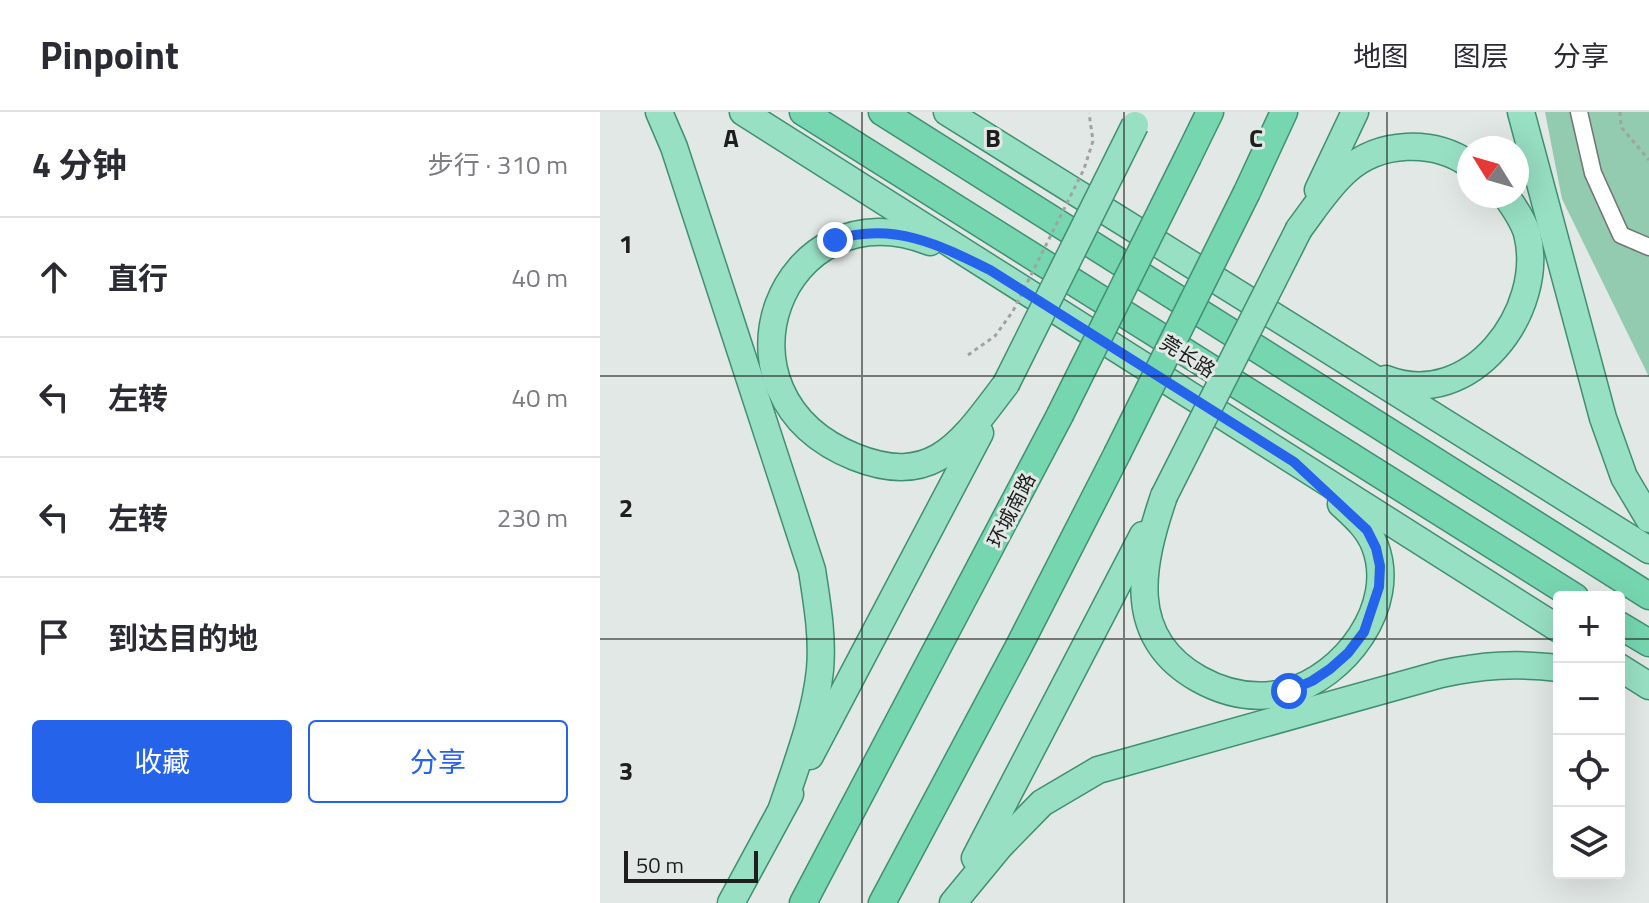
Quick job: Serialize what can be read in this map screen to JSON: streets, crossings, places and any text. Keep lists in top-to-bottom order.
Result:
{
  "streets": {
    "highway": ["莞长路", "环城南路"]
  },
  "scale_bar": "50 m",
  "north": "top left",
  "page": {
    "header": "Pinpoint",
    "nav": ["地图", "图层", "分享"],
    "heading": ["4 分钟", "步行 · 310 m"],
    "list": [
      ["直行", "40 m"],
      ["左转", "40 m"],
      ["左转", "230 m"],
      "到达目的地"
    ],
    "map_buttons": ["+", "−"],
    "buttons": ["收藏", "分享"],
    "scale": "50 m"
  },
  "grid": {
    "columns": ["A", "B", "C"],
    "rows": ["1", "2", "3"]
  }
}
